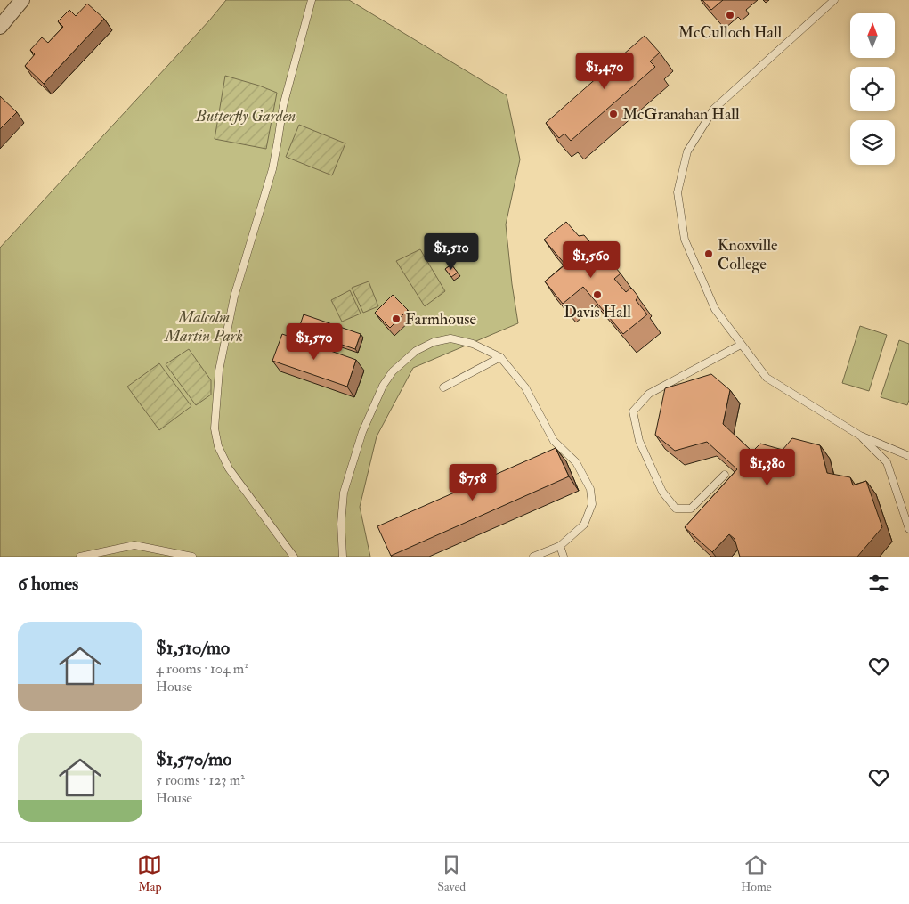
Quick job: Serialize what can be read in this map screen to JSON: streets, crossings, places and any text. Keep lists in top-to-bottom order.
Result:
{
  "parks": ["Butterfly Garden", "Malcolm Martin Park"],
  "places": [
    "McCulloch Hall",
    "McGranahan Hall",
    "Knoxville College",
    "Davis Hall",
    "Farmhouse"
  ],
  "north": "top",
  "page": {
    "price": [
      "$1,470",
      "$1,510",
      "$1,560",
      "$1,570",
      "$1,380",
      "$758"
    ],
    "heading": "6 homes",
    "list": [
      {
        "name": "$1,510/mo",
        "note": "4 rooms · 104 m² · House"
      },
      {
        "name": "$1,570/mo",
        "note": "5 rooms · 123 m² · House"
      }
    ],
    "tabs": ["Map", "Saved", "Home"]
  }
}
